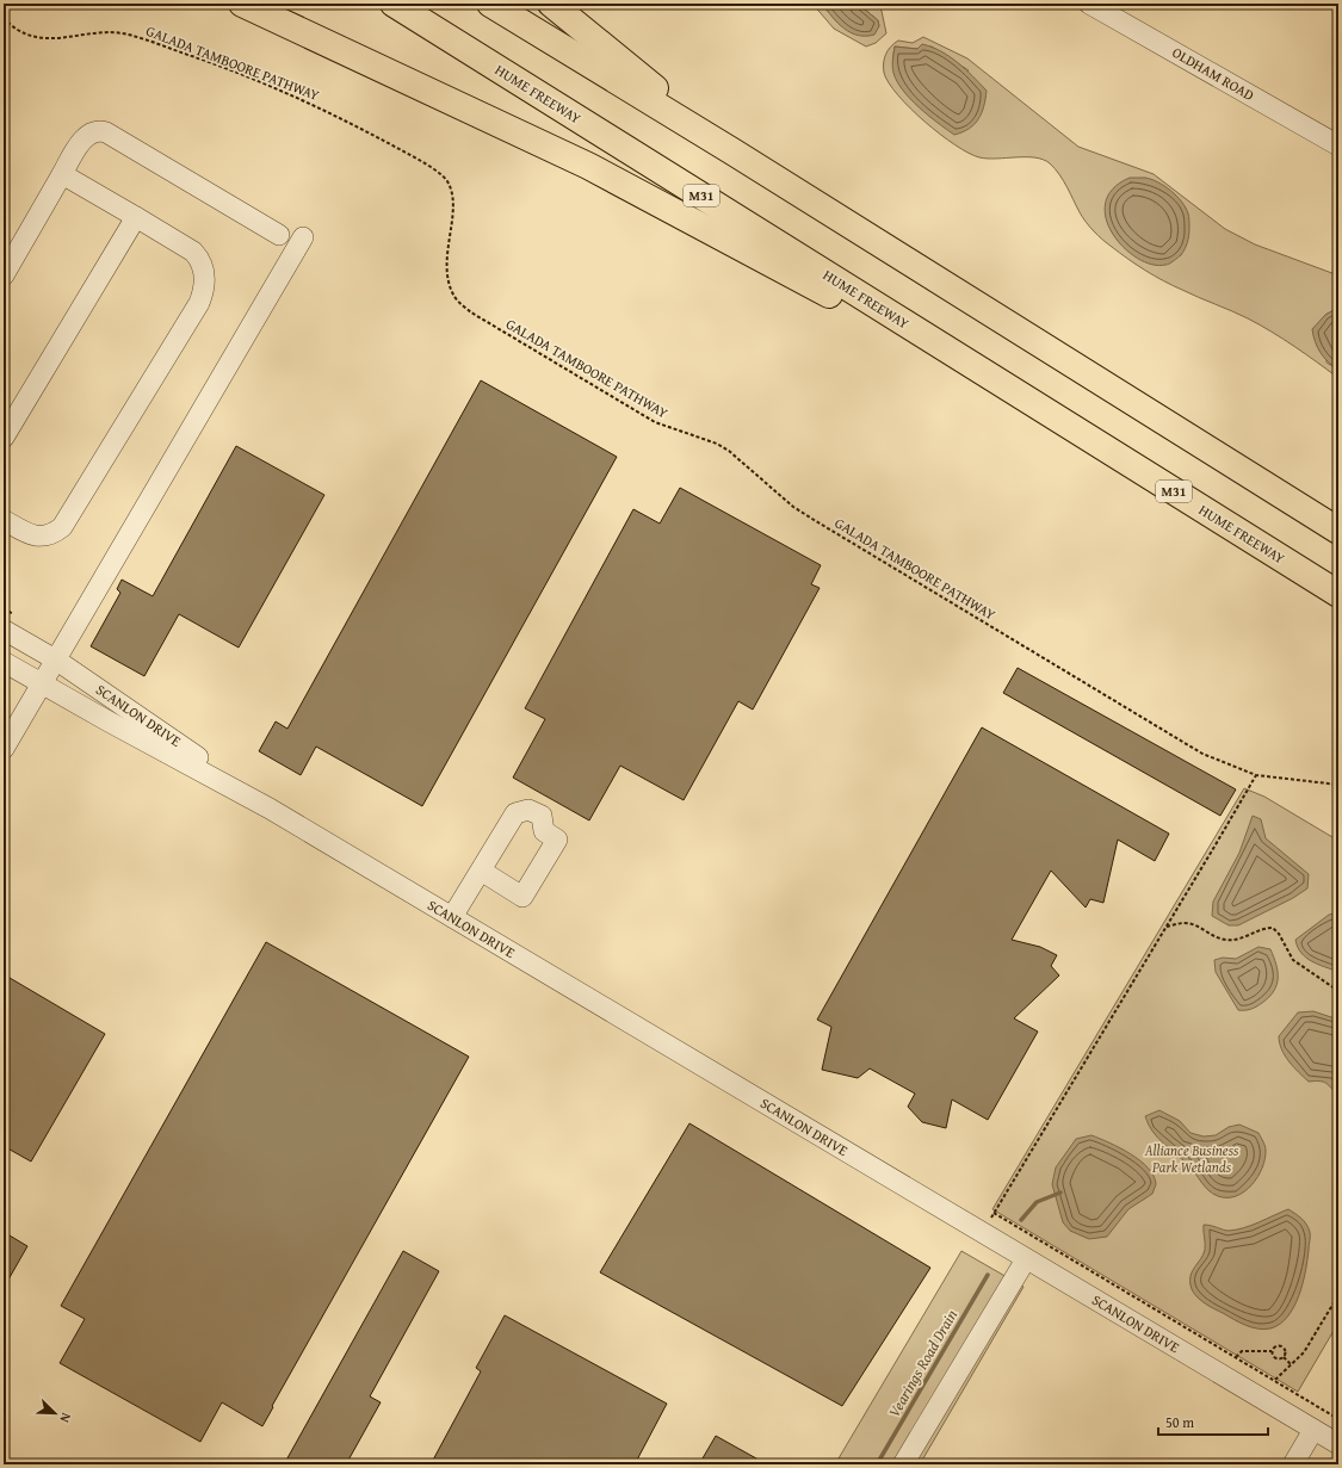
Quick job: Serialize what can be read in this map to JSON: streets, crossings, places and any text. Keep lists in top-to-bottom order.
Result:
{
  "streets": {
    "highway": ["HUME FREEWAY", "M31"],
    "street": ["OLDHAM ROAD", "SCANLON DRIVE"],
    "path": ["GALADA TAMBOORE PATHWAY"]
  },
  "water": ["Vearings Road Drain"],
  "parks": ["Alliance Business Park Wetlands"],
  "scale_bar": "50 m",
  "north": "bottom right"
}
